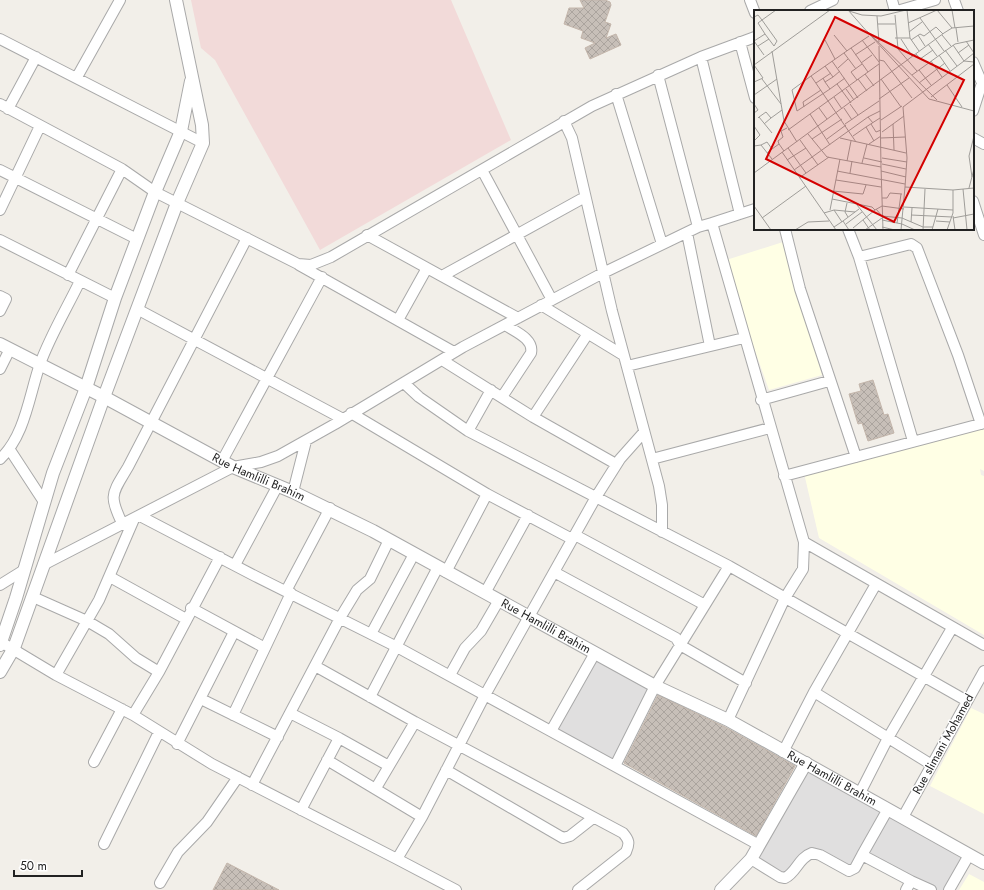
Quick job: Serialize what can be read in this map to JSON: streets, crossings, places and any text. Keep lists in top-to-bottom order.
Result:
{
  "streets": {
    "street": ["Rue Hamlilli Brahim", "Rue slimani Mohamed"]
  },
  "crossings": [
    ["Rue Hamlilli Brahim", "Rue slimani Mohamed"]
  ],
  "scale_bar": "50 m"
}
